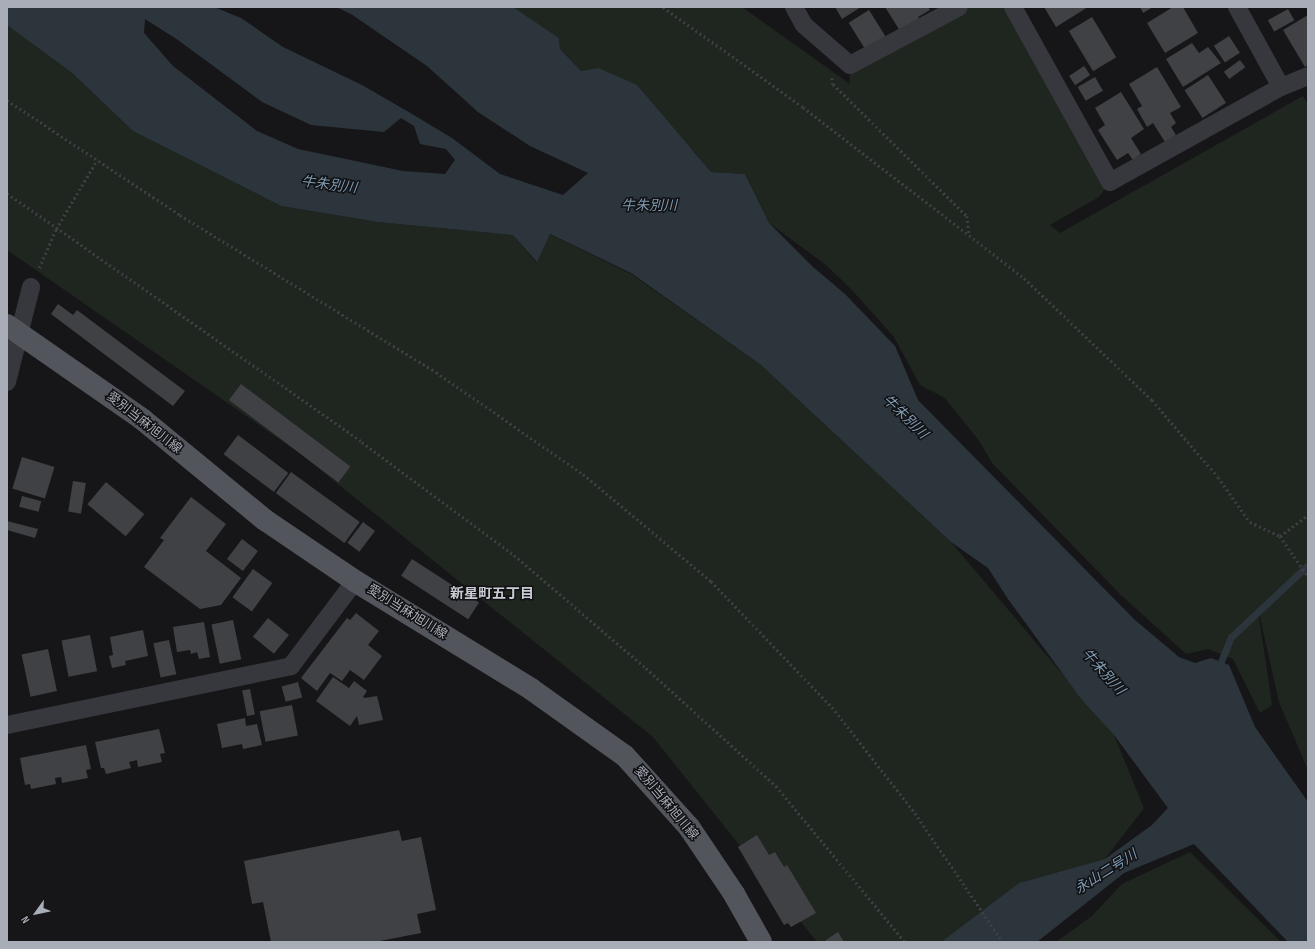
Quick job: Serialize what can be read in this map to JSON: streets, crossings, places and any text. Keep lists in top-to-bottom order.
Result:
{
  "streets": {
    "main road": ["愛別当麻旭川線"]
  },
  "districts": ["新星町五丁目"],
  "water": ["牛朱別川", "永山二号川"],
  "north": "bottom left"
}
